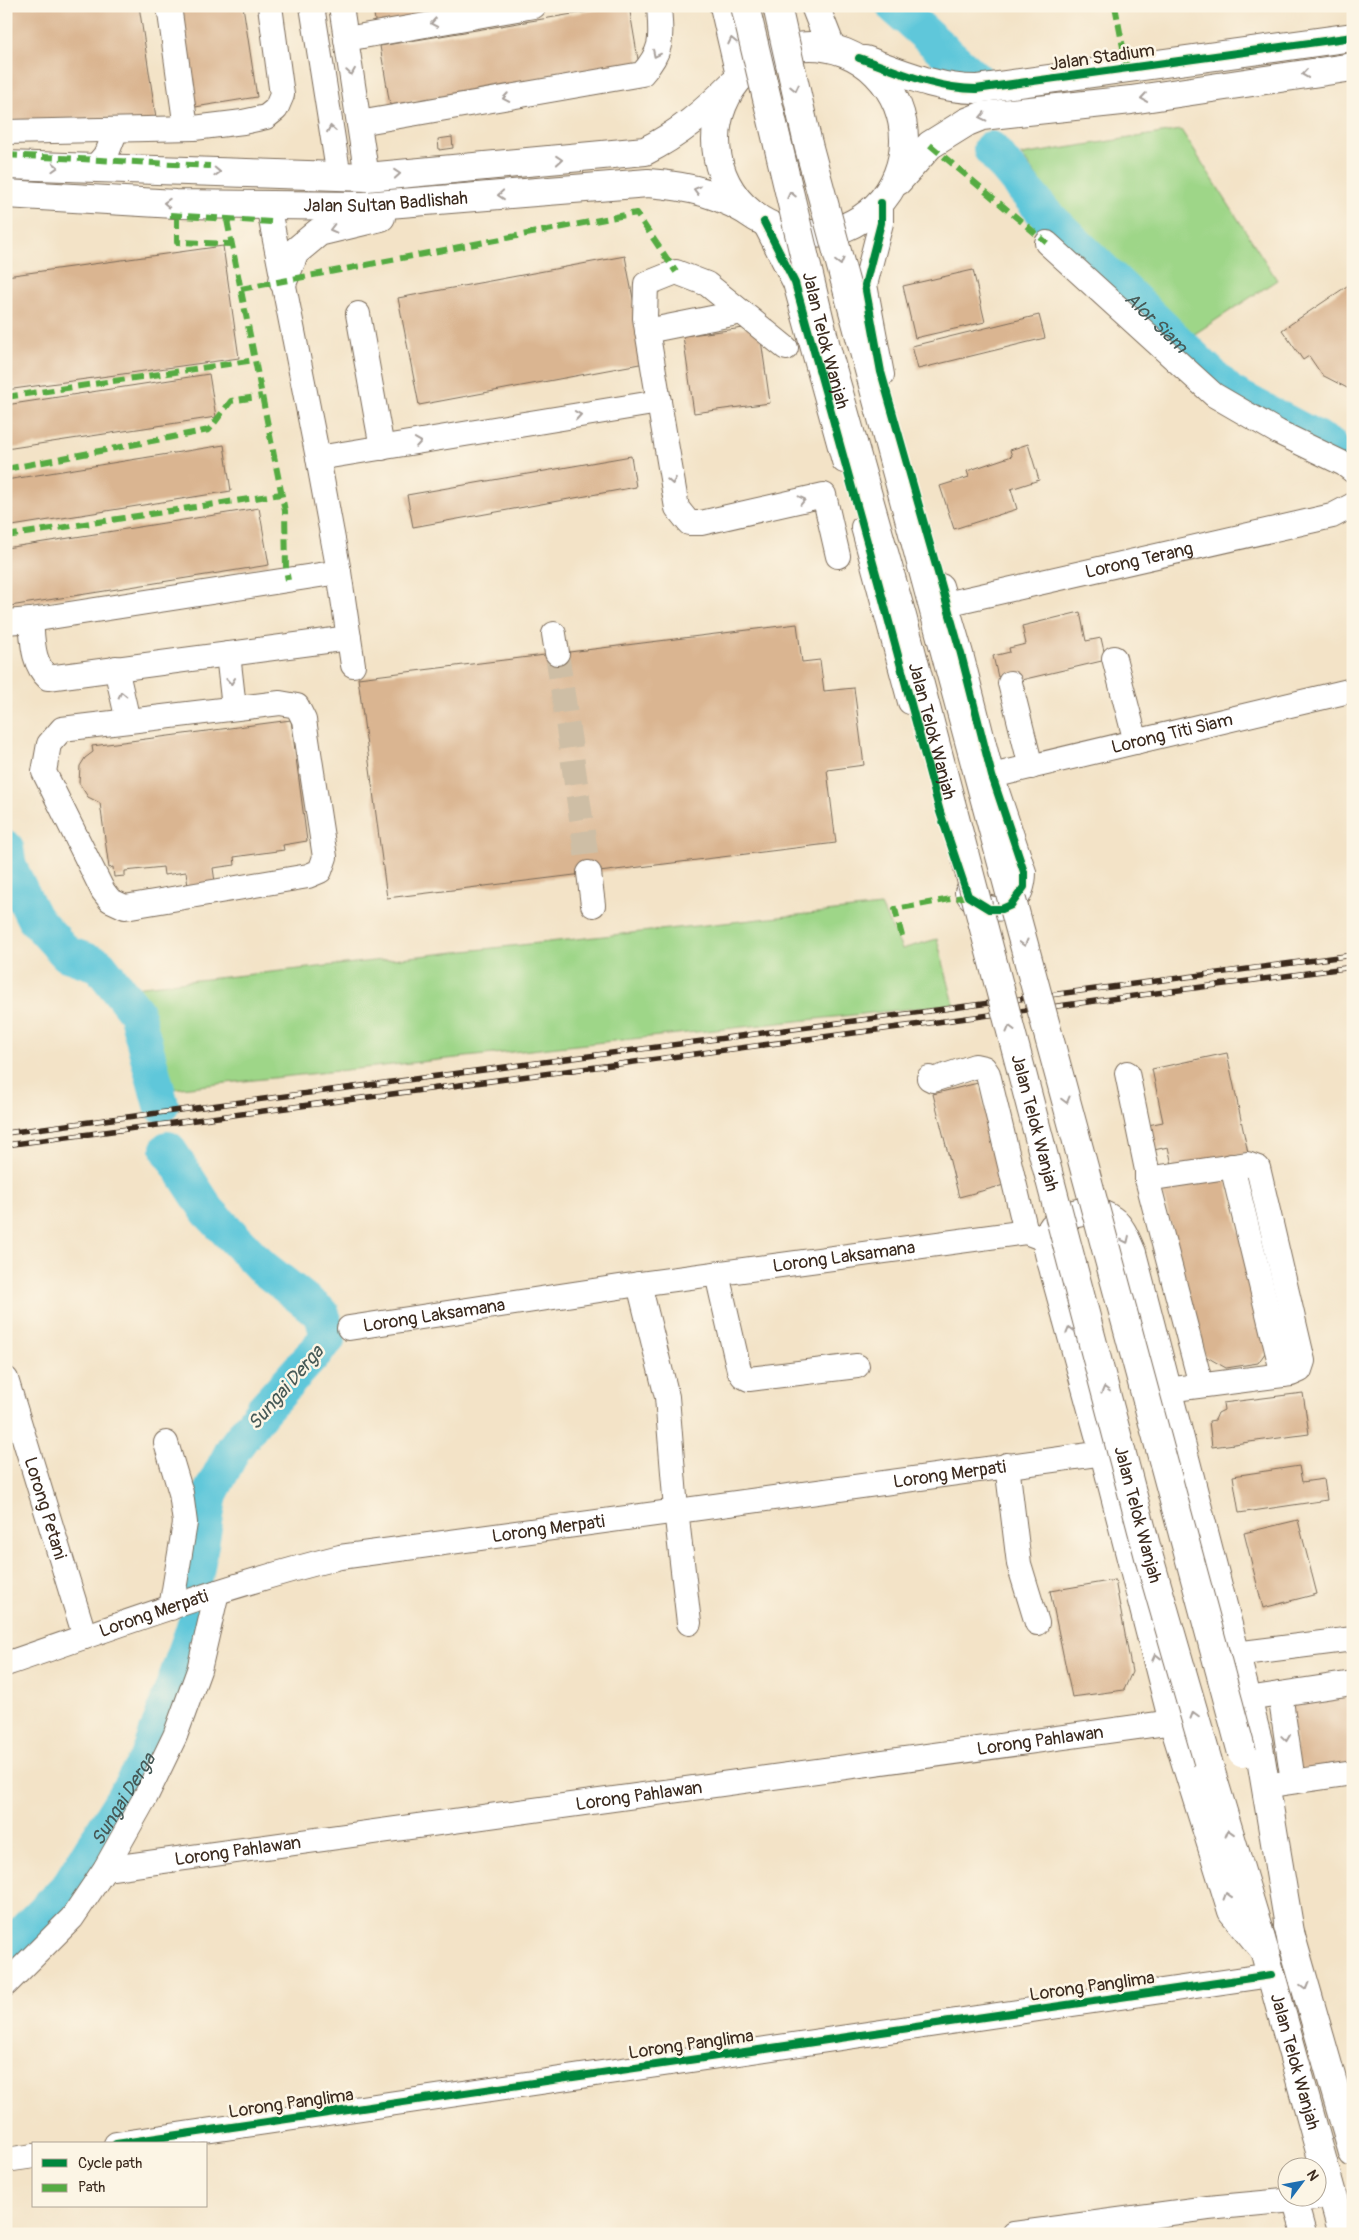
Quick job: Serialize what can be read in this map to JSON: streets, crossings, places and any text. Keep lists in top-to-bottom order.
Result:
{
  "streets": {
    "main road": ["Jalan Stadium", "Jalan Sultan Badlishah", "Jalan Telok Wanjah"],
    "street": [
      "Lorong Terang",
      "Lorong Titi Siam",
      "Lorong Laksamana",
      "Lorong Merpati",
      "Lorong Petani",
      "Lorong Pahlawan",
      "Lorong Panglima"
    ]
  },
  "crossings": [
    ["Jalan Stadium", "Jalan Sultan Badlishah"],
    ["Jalan Telok Wanjah", "Lorong Panglima"],
    ["Lorong Merpati", "Lorong Petani"]
  ],
  "water": ["Alor Siam", "Sungai Derga"],
  "legend": ["Cycle path", "Path"],
  "north": "top right"
}
